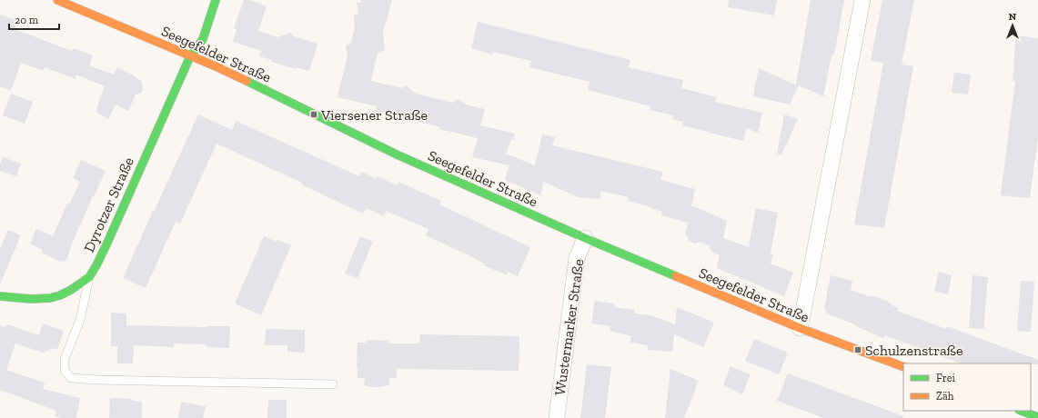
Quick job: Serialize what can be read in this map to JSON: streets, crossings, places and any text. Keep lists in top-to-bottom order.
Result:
{
  "streets": {
    "street": ["Seegefelder Straße", "Dyrotzer Straße", "Wustermarker Straße"]
  },
  "crossings": [
    ["Seegefelder Straße", "Dyrotzer Straße"],
    ["Seegefelder Straße", "Wustermarker Straße"]
  ],
  "places": {
    "transit": ["Viersener Straße", "Schulzenstraße"]
  },
  "legend": ["Frei", "Zäh"],
  "scale_bar": "20 m",
  "north": "top"
}
